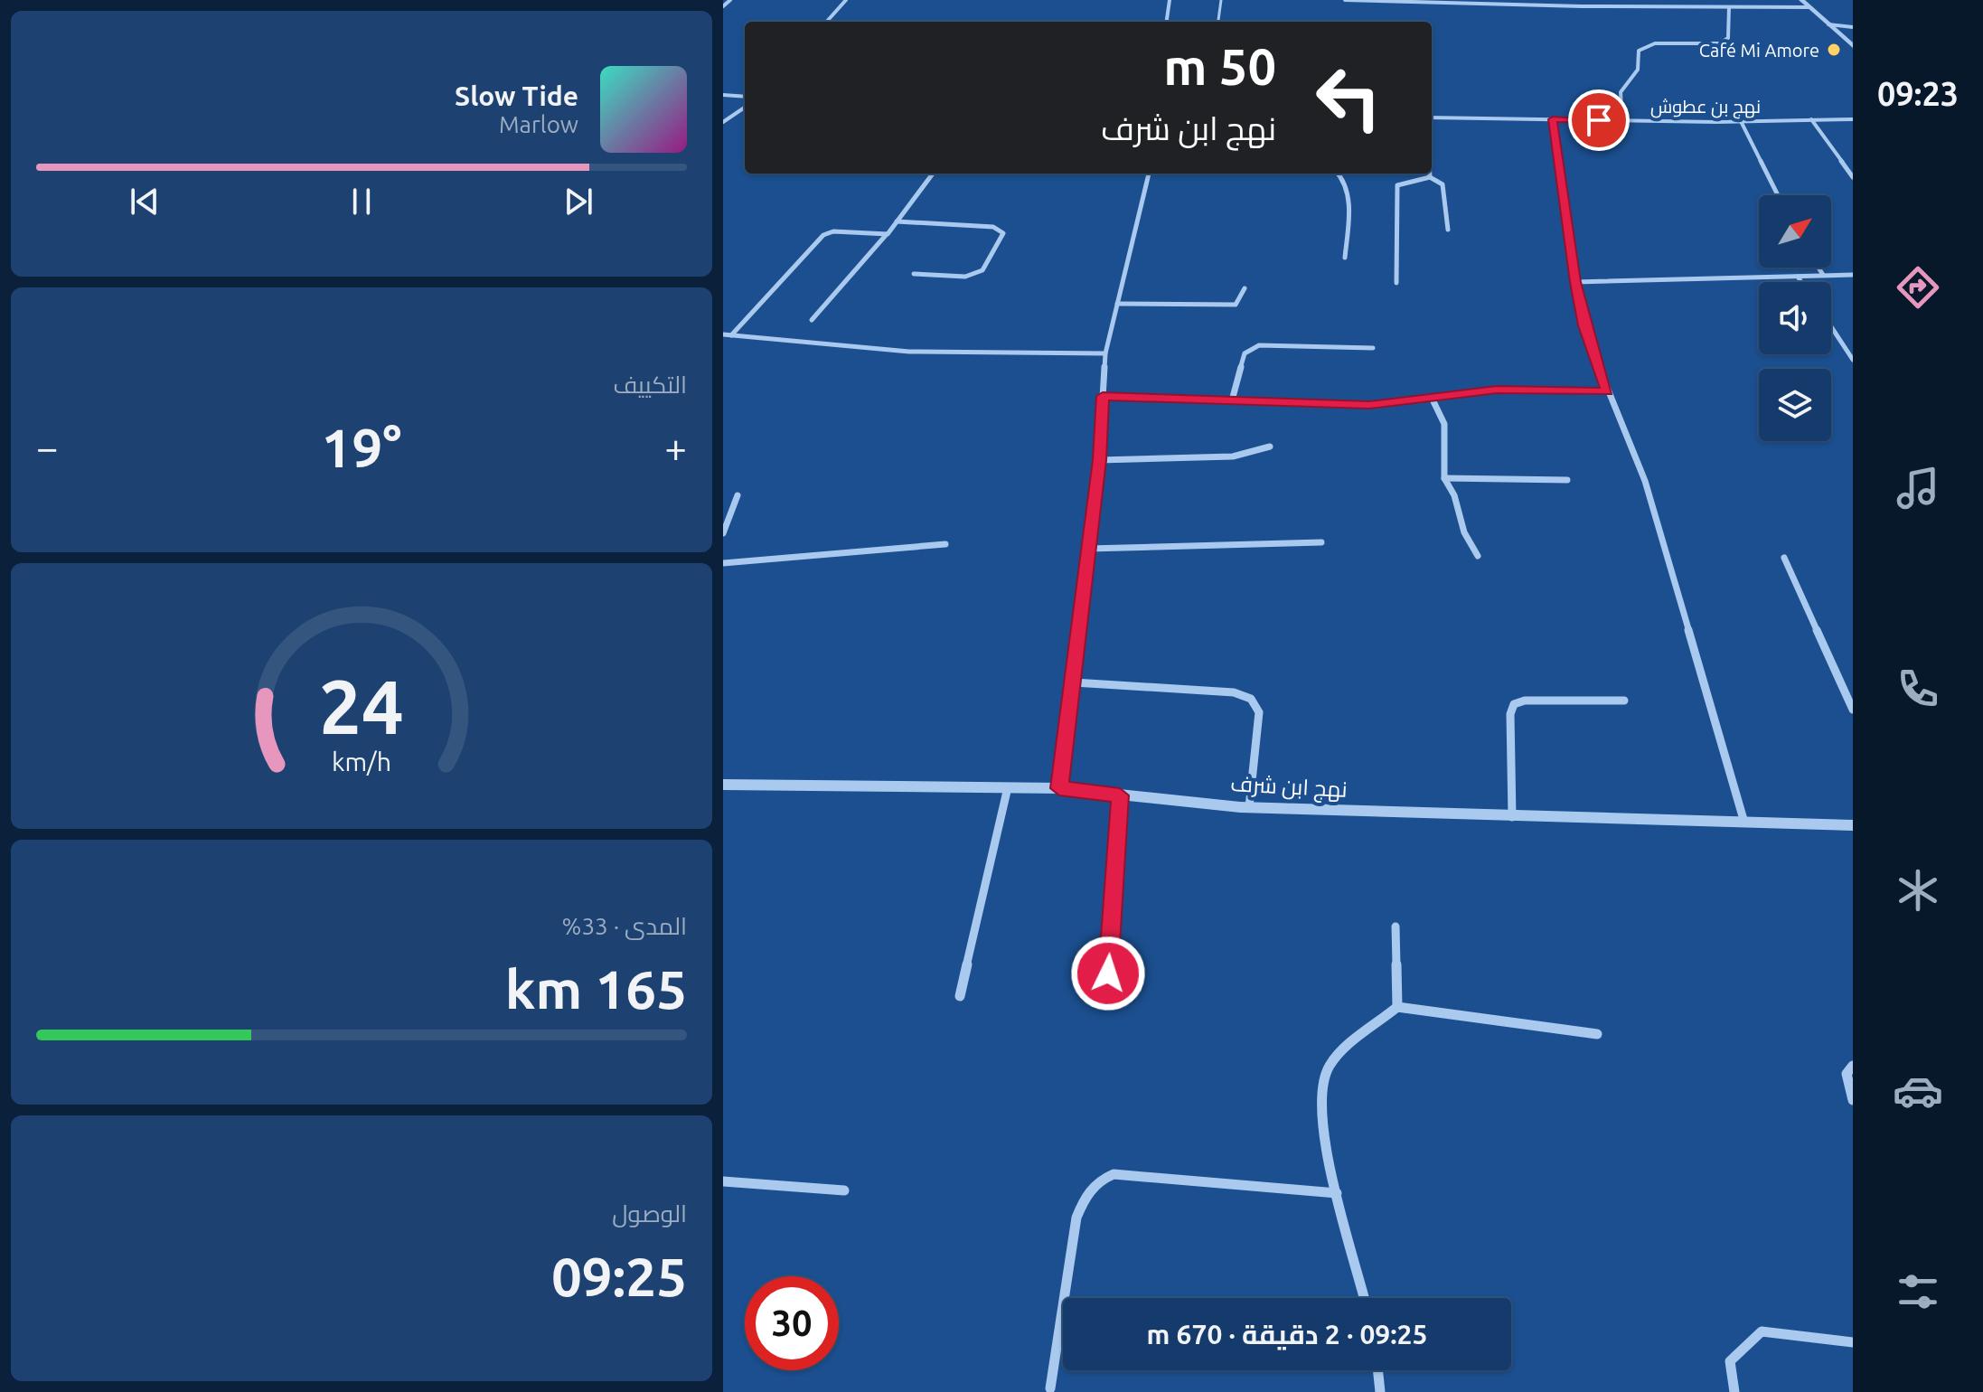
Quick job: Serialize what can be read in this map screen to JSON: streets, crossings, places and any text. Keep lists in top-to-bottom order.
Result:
{
  "streets": {
    "street": ["نهج بن عطوش", "نهج ابن شرف"]
  },
  "places": ["Café Mi Amore"],
  "north": "top right",
  "page": {
    "tabs": "09:23",
    "turn": ["50 m", "نهج ابن شرف"],
    "song": ["Slow Tide", "Marlow"],
    "tile": [
      "التكييف",
      ["المدى · 33%", "165 km"],
      ["الوصول", "09:25"]
    ],
    "heat": ["−", "19°", "+"],
    "limit": "30",
    "trip": "09:25 · 2 دقيقة · 670 m",
    "gauge": ["24", "km/h"]
  }
}
